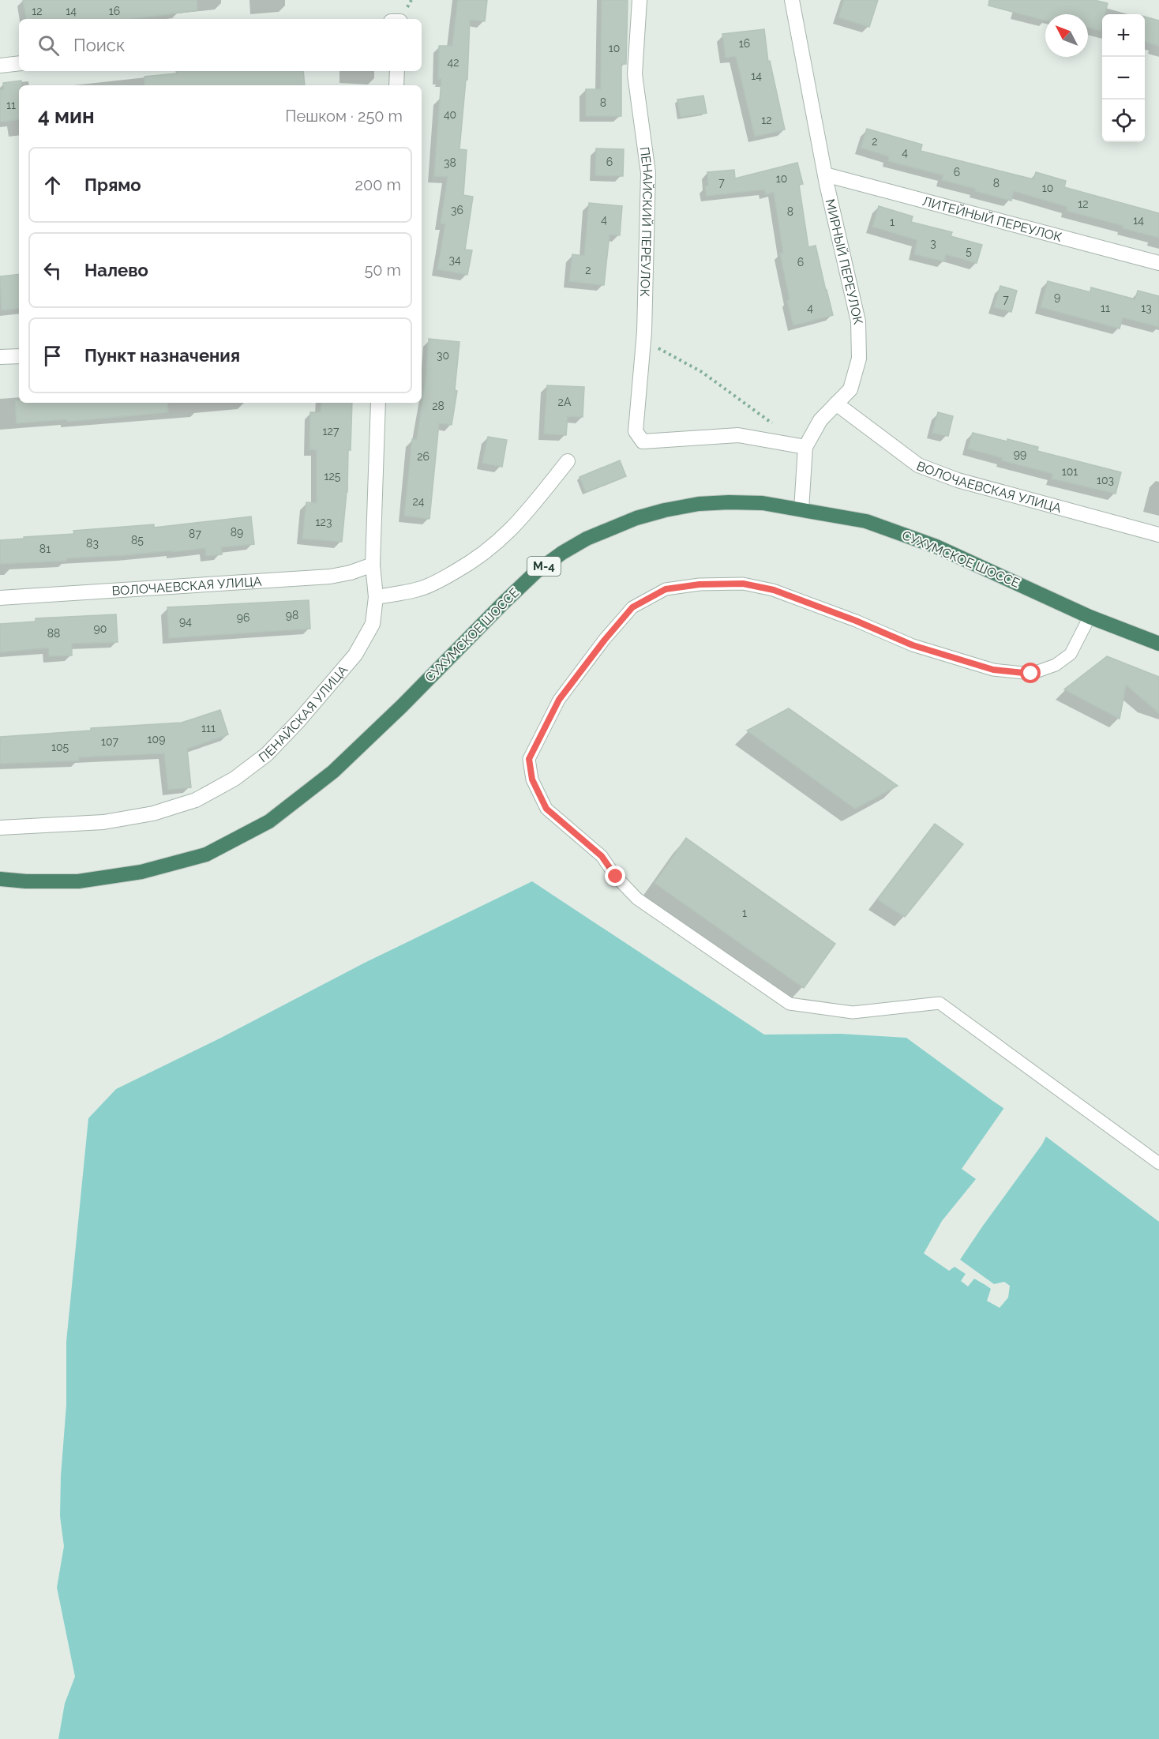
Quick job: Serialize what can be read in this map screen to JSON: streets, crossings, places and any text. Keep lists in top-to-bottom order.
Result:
{
  "streets": {
    "highway": ["СУХУМСКОЕ ШОССЕ", "М-4"],
    "street": [
      "ЛИТЕЙНЫЙ ПЕРЕУЛОК",
      "ПЕНАЙСКИЙ ПЕРЕУЛОК",
      "МИРНЫЙ ПЕРЕУЛОК",
      "ВОЛОЧАЕВСКАЯ УЛИЦА",
      "ПЕНАЙСКАЯ УЛИЦА"
    ]
  },
  "crossings": [
    ["ЛИТЕЙНЫЙ ПЕРЕУЛОК", "МИРНЫЙ ПЕРЕУЛОК"],
    ["ПЕНАЙСКИЙ ПЕРЕУЛОК", "МИРНЫЙ ПЕРЕУЛОК"],
    ["МИРНЫЙ ПЕРЕУЛОК", "ВОЛОЧАЕВСКАЯ УЛИЦА"],
    ["МИРНЫЙ ПЕРЕУЛОК", "СУХУМСКОЕ ШОССЕ"],
    ["ВОЛОЧАЕВСКАЯ УЛИЦА", "ПЕНАЙСКАЯ УЛИЦА"]
  ],
  "house_numbers": [
    "12",
    "14",
    "16",
    "16",
    "10",
    "42",
    "14",
    "8",
    "11",
    "40",
    "12",
    "2",
    "4",
    "6",
    "38",
    "6",
    "10",
    "7",
    "8",
    "10",
    "12",
    "36",
    "8",
    "4",
    "14",
    "1",
    "3",
    "5",
    "34",
    "6",
    "2",
    "9",
    "7",
    "4",
    "11",
    "13",
    "30",
    "2А",
    "28",
    "127",
    "99",
    "26",
    "101",
    "125",
    "103",
    "24",
    "123",
    "89",
    "87",
    "85",
    "83",
    "81",
    "98",
    "96",
    "94",
    "90",
    "88",
    "111",
    "109",
    "107",
    "105",
    "1"
  ],
  "north": "top left",
  "page": {
    "map_buttons": ["+", "−"],
    "search": "Поиск",
    "heading": ["4 мин", "Пешком · 250 m"],
    "list": [
      ["Прямо", "200 m"],
      ["Налево", "50 m"],
      "Пункт назначения"
    ]
  }
}
